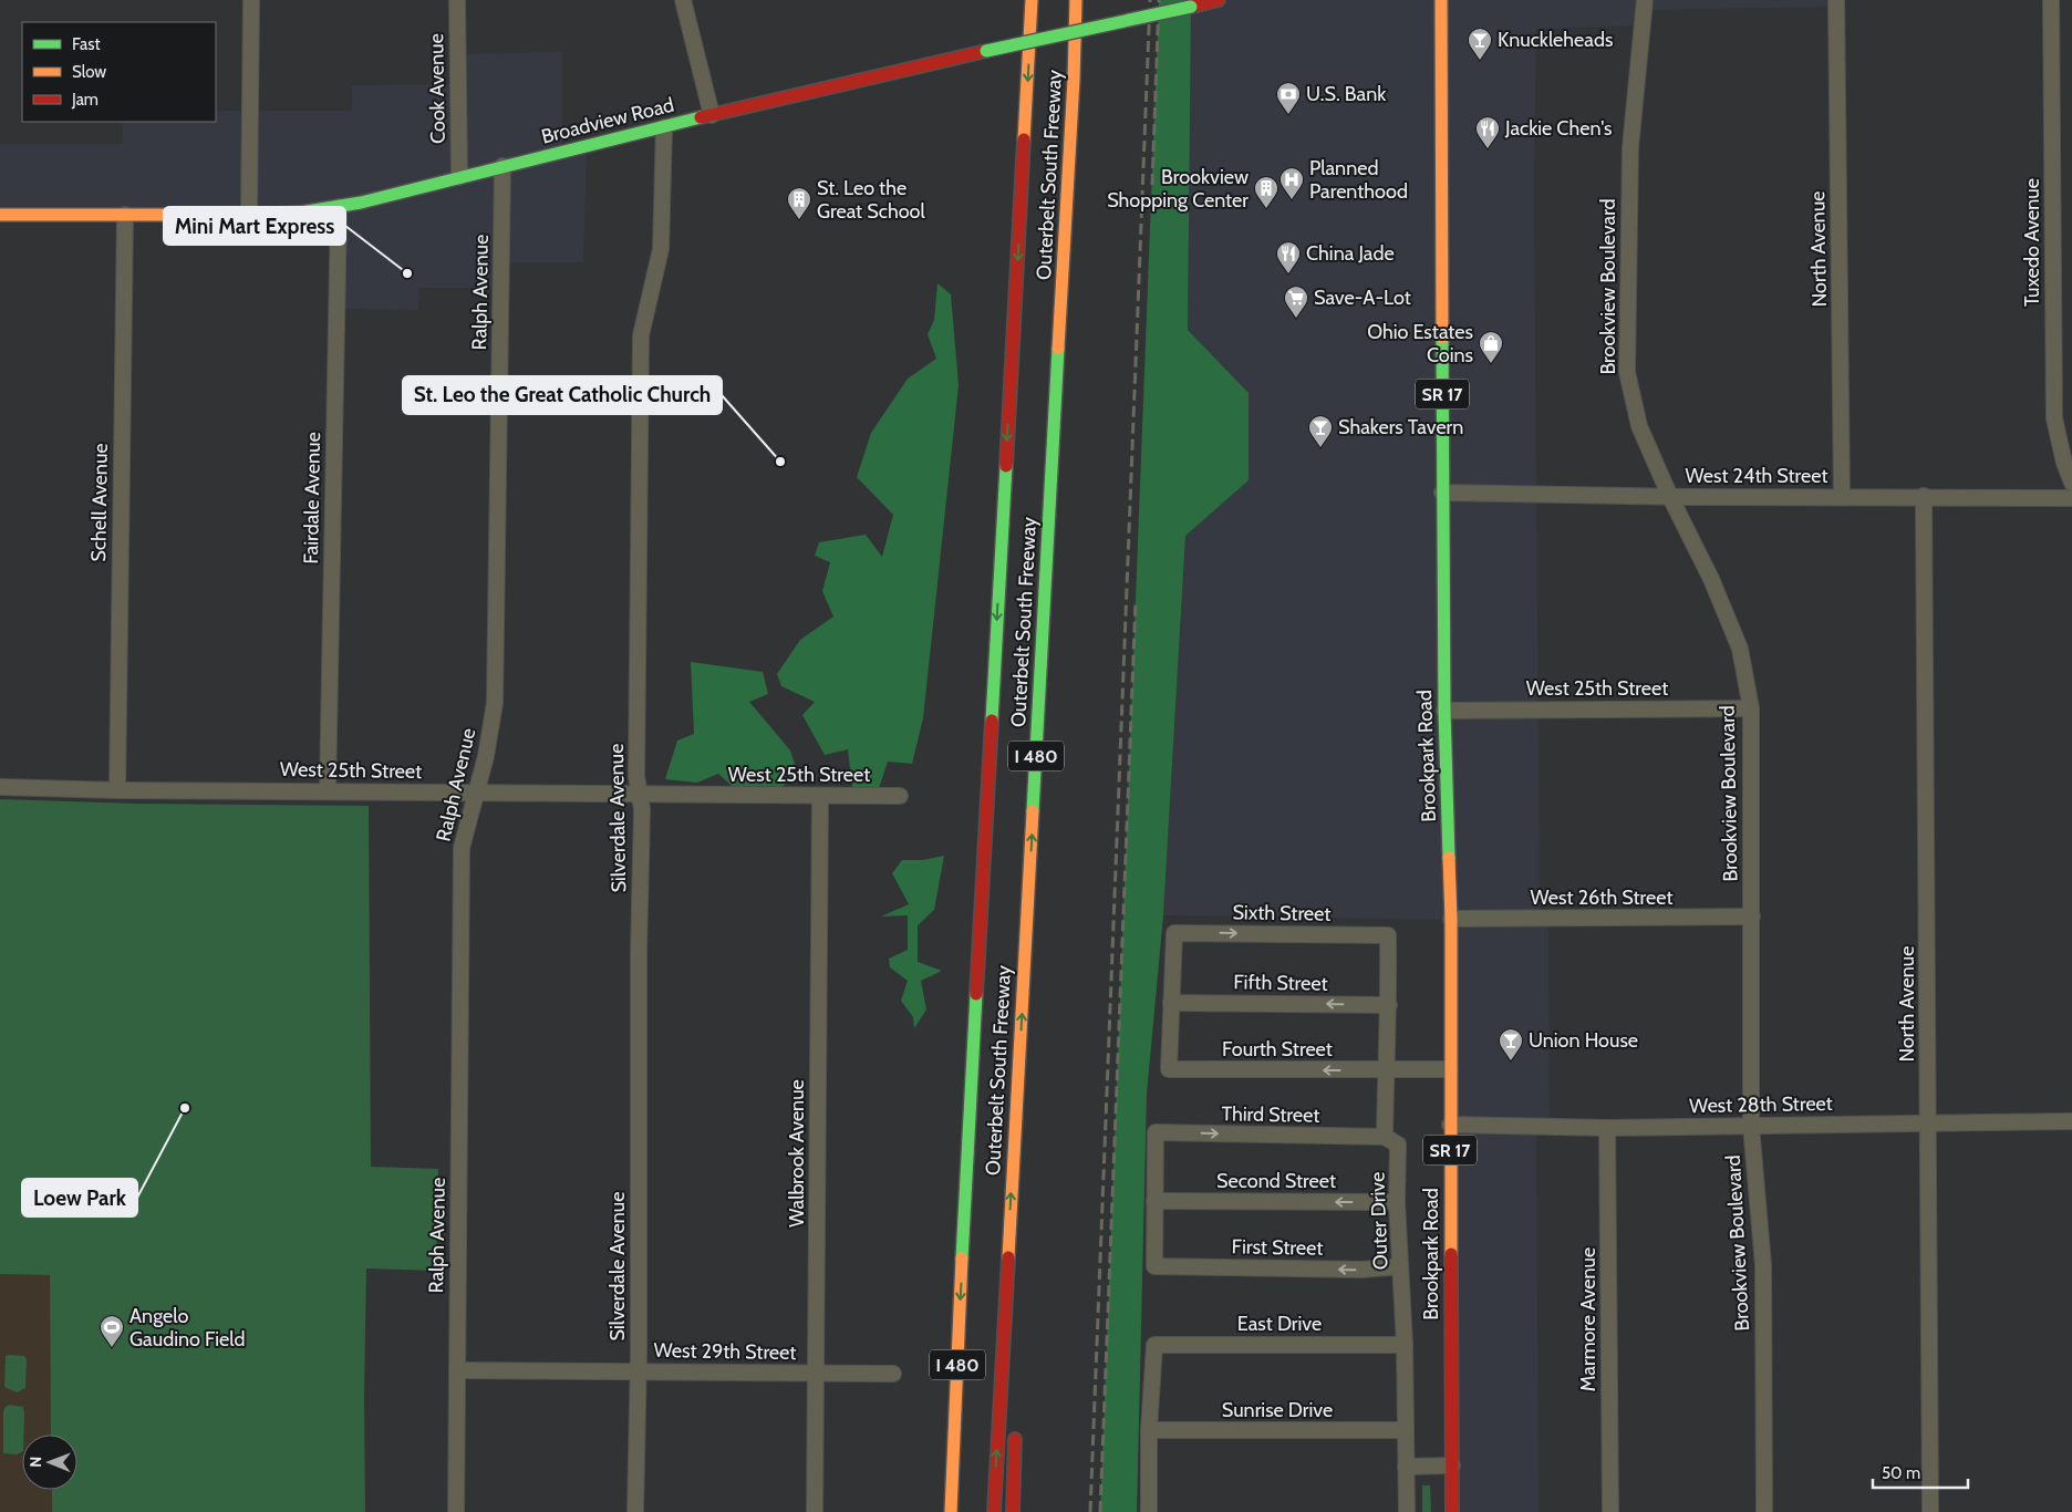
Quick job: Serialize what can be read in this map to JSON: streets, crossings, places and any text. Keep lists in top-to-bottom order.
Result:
{
  "streets": {
    "main road": [
      "Broadview Road",
      "Outerbelt South Freeway",
      "SR 17",
      "I 480",
      "Brookpark Road"
    ],
    "street": [
      "Cook Avenue",
      "Tuxedo Avenue",
      "North Avenue",
      "Brookview Boulevard",
      "Ralph Avenue",
      "West 24th Street",
      "Fairdale Avenue",
      "Schell Avenue",
      "West 25th Street",
      "Silverdale Avenue",
      "West 26th Street",
      "Sixth Street",
      "Fifth Street",
      "Fourth Street",
      "West 28th Street",
      "Third Street",
      "Walbrook Avenue",
      "Second Street",
      "Outer Drive",
      "First Street",
      "Marmore Avenue",
      "East Drive",
      "West 29th Street",
      "Sunrise Drive"
    ]
  },
  "crossings": [
    ["Cook Avenue", "Broadview Road"],
    ["Broadview Road", "Ralph Avenue"],
    ["Broadview Road", "Fairdale Avenue"],
    ["Broadview Road", "Schell Avenue"],
    ["Broadview Road", "Silverdale Avenue"],
    ["North Avenue", "West 24th Street"],
    ["North Avenue", "West 28th Street"],
    ["Brookview Boulevard", "West 24th Street"],
    ["Brookview Boulevard", "West 25th Street"],
    ["Brookview Boulevard", "West 26th Street"],
    ["Brookview Boulevard", "West 28th Street"],
    ["Ralph Avenue", "West 25th Street"],
    ["Ralph Avenue", "West 29th Street"],
    ["West 24th Street", "Brookpark Road"],
    ["Fairdale Avenue", "West 25th Street"],
    ["Schell Avenue", "West 25th Street"],
    ["West 25th Street", "Brookpark Road"],
    ["West 25th Street", "Silverdale Avenue"],
    ["West 25th Street", "Walbrook Avenue"],
    ["Brookpark Road", "West 26th Street"],
    ["Brookpark Road", "Fourth Street"],
    ["Brookpark Road", "West 28th Street"],
    ["Silverdale Avenue", "West 29th Street"],
    ["Sixth Street", "Fifth Street"],
    ["Sixth Street", "Fourth Street"],
    ["Fifth Street", "Fourth Street"],
    ["West 28th Street", "Marmore Avenue"],
    ["Third Street", "Second Street"],
    ["Third Street", "Outer Drive"],
    ["Third Street", "First Street"],
    ["Walbrook Avenue", "West 29th Street"],
    ["Second Street", "Outer Drive"],
    ["Second Street", "First Street"],
    ["Outer Drive", "First Street"],
    ["Outer Drive", "East Drive"],
    ["Outer Drive", "Sunrise Drive"],
    ["East Drive", "Sunrise Drive"]
  ],
  "one_way": [
    "Fifth Street",
    "Third Street",
    "Second Street",
    "First Street"
  ],
  "places": {
    "bar": ["Knuckleheads", "Shakers Tavern", "Union House"],
    "bank": ["U.S. Bank"],
    "restaurant": ["Jackie Chen's", "China Jade"],
    "hospital": ["Planned Parenthood"],
    "building": ["Brookview Shopping Center", "St. Leo the Great School"],
    "other": ["Mini Mart Express", "St. Leo the Great Catholic Church", "Loew Park"],
    "supermarket": ["Save-A-Lot"],
    "shop": ["Ohio Estates Coins"],
    "sports": ["Angelo Gaudino Field"]
  },
  "legend": ["Fast", "Slow", "Jam"],
  "scale_bar": "50 m",
  "north": "left"
}
